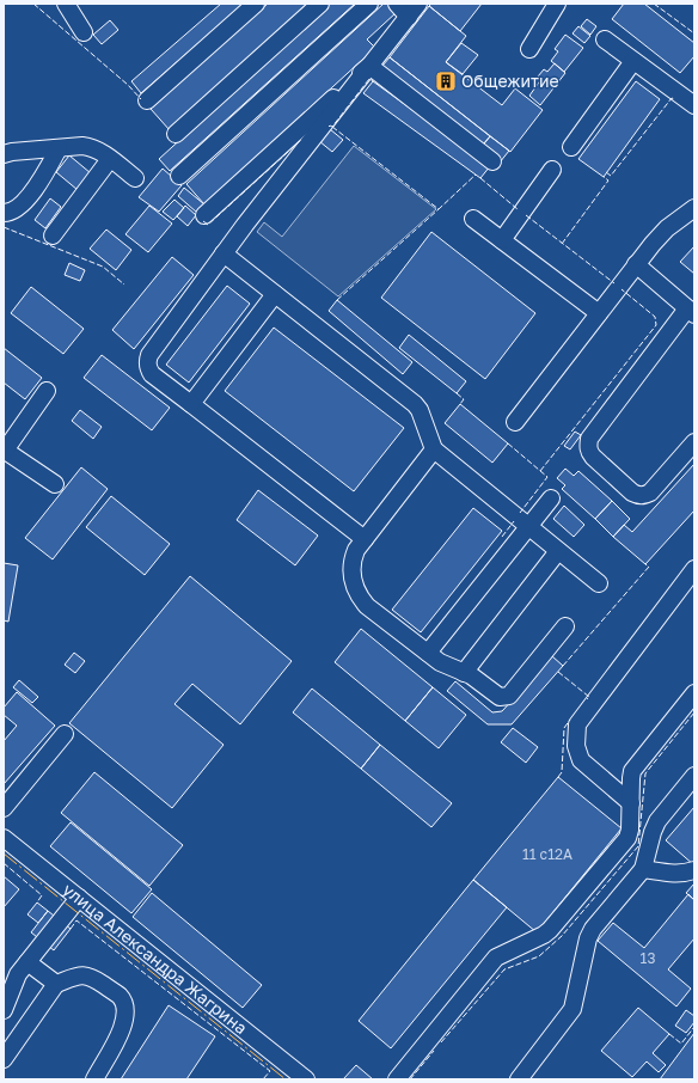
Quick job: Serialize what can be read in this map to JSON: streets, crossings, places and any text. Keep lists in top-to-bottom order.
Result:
{
  "streets": {
    "street": ["улица Александра Жагрина"]
  },
  "places": {
    "building": ["Общежитие"]
  },
  "house_numbers": ["11 с12А", "13"]
}
